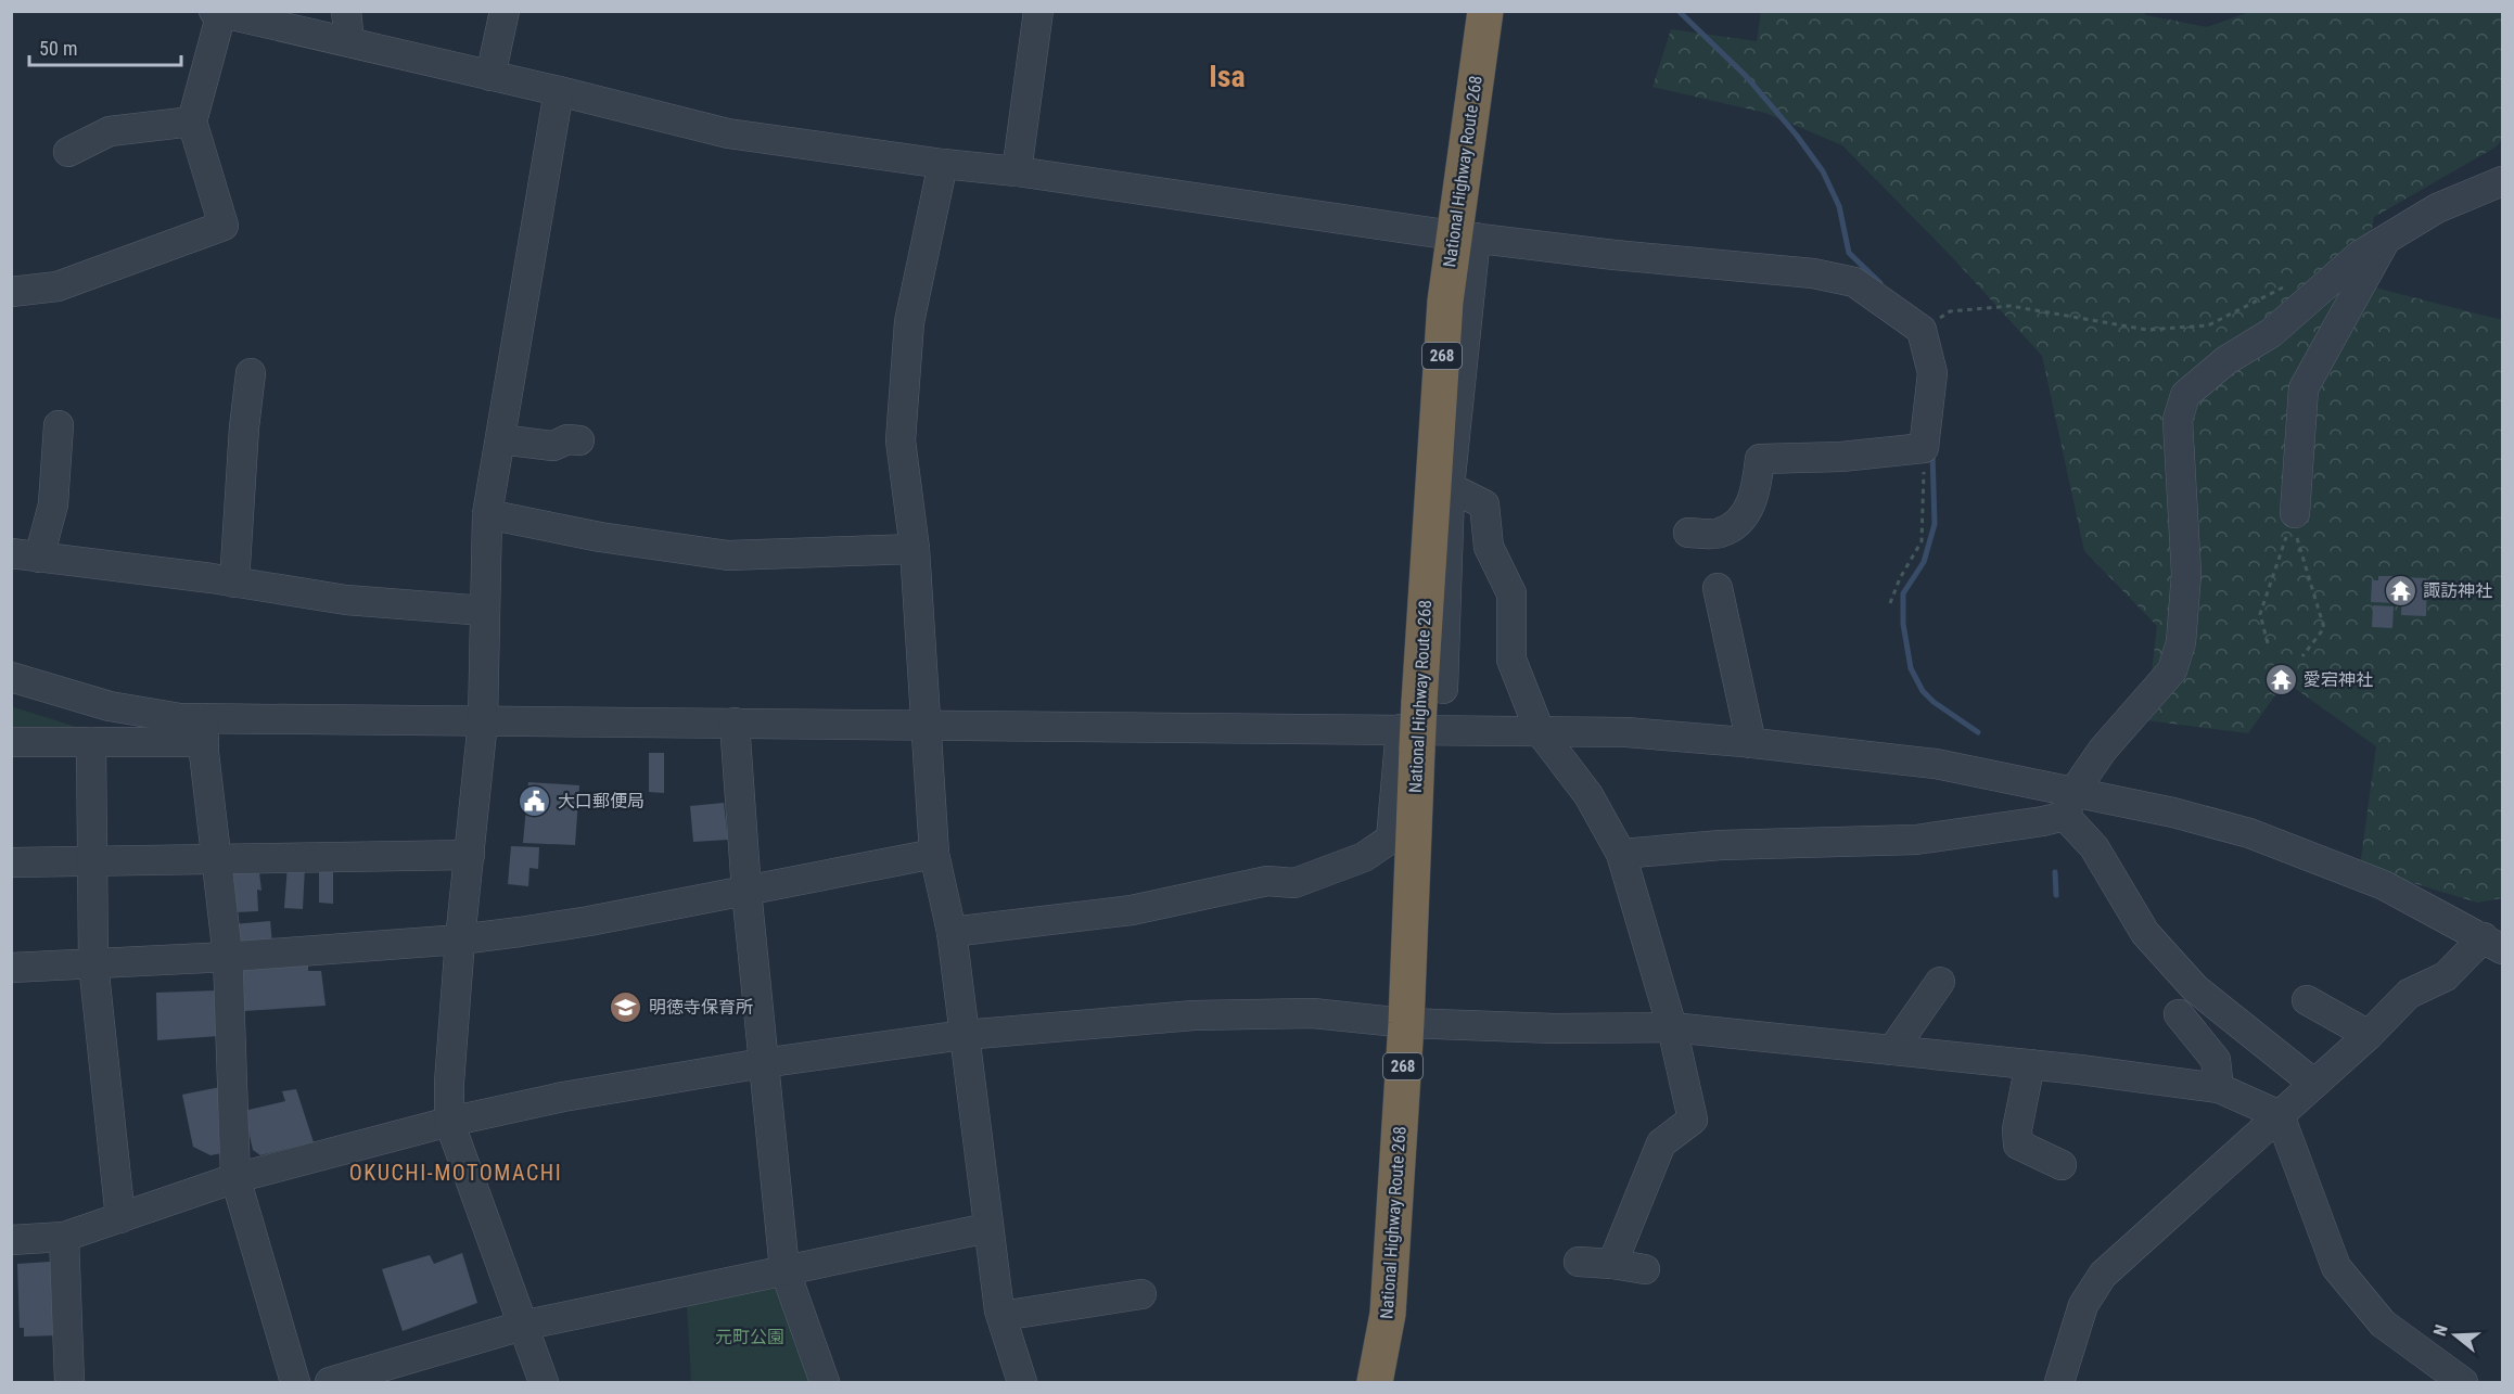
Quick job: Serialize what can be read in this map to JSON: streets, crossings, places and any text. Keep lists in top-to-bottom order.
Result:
{
  "streets": {
    "highway": ["National Highway Route 268", "268"]
  },
  "districts": ["Isa", "OKUCHI-MOTOMACHI"],
  "parks": ["元町公園"],
  "places": {
    "temple": ["諏訪神社", "愛宕神社"],
    "public building": ["大口郵便局"],
    "school or university": ["明徳寺保育所"]
  },
  "scale_bar": "50 m",
  "north": "left"
}
